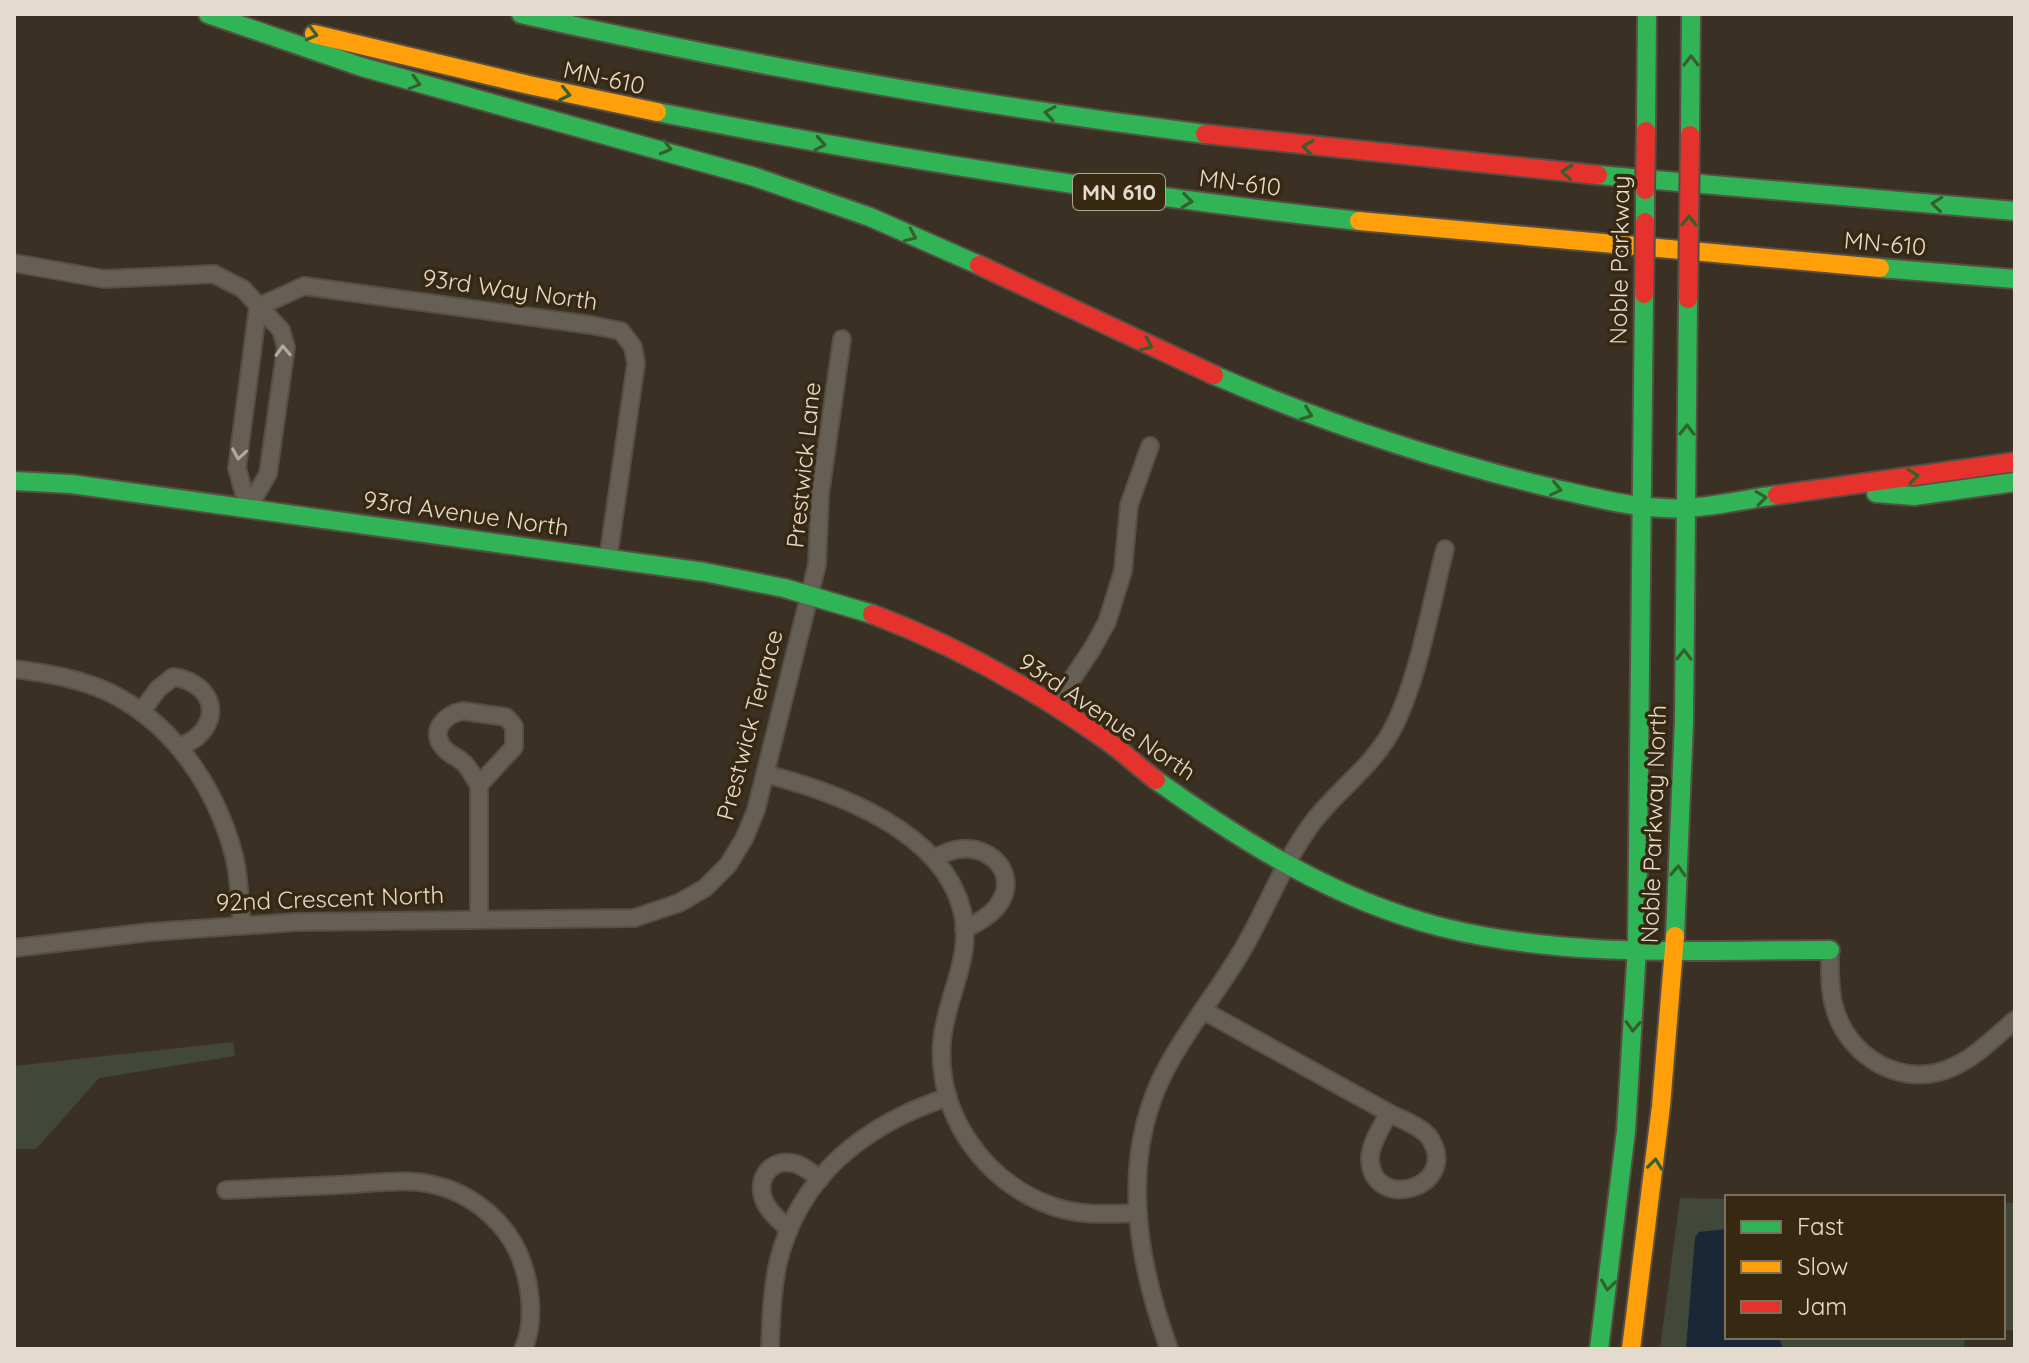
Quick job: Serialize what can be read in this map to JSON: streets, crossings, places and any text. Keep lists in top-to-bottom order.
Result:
{
  "streets": {
    "main road": [
      "MN-610",
      "MN 610",
      "Noble Parkway",
      "93rd Avenue North",
      "Noble Parkway North"
    ],
    "street": [
      "93rd Way North",
      "Prestwick Lane",
      "Prestwick Terrace",
      "92nd Crescent North"
    ]
  },
  "crossings": [
    ["Noble Parkway", "Noble Parkway North"],
    ["93rd Way North", "93rd Avenue North"],
    ["Prestwick Lane", "93rd Avenue North"],
    ["Prestwick Lane", "Prestwick Terrace"],
    ["93rd Avenue North", "Prestwick Terrace"],
    ["93rd Avenue North", "Noble Parkway North"],
    ["Prestwick Terrace", "92nd Crescent North"]
  ],
  "legend": ["Fast", "Slow", "Jam"]
}
